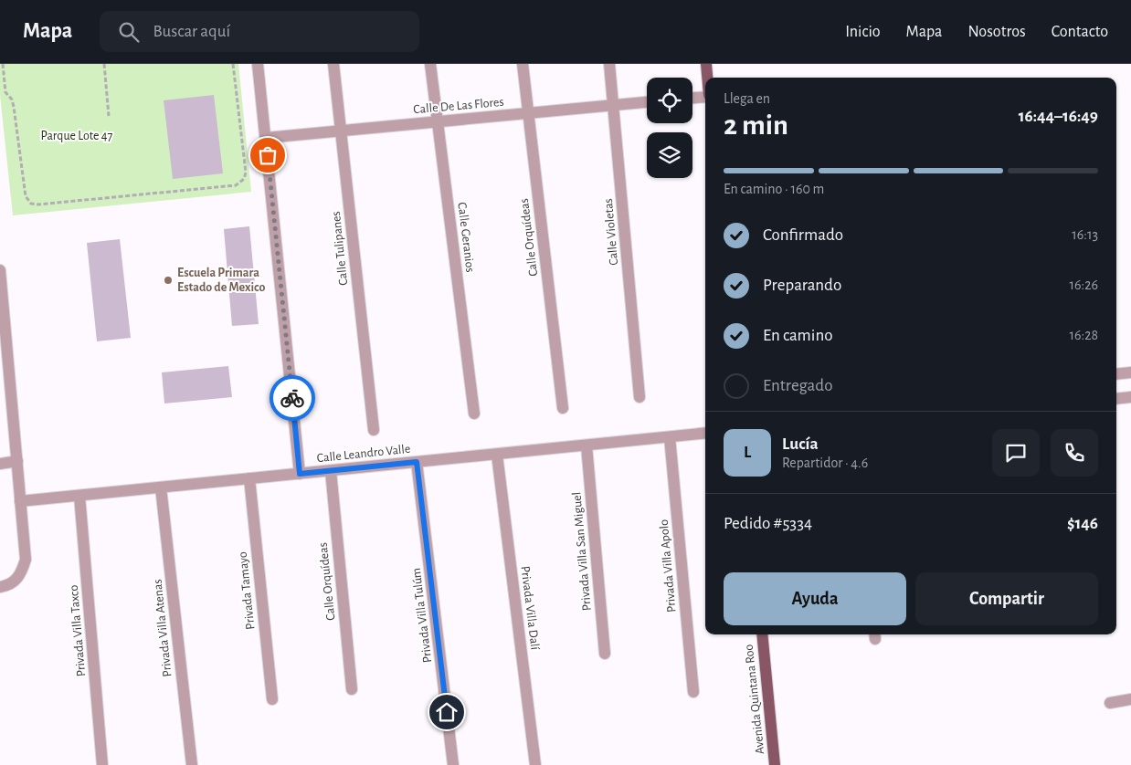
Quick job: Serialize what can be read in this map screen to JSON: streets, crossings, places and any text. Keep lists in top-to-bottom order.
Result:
{
  "streets": {
    "main road": ["Avenida Quintana Roo"],
    "street": [
      "Calle De Las Flores",
      "Calle Violetas",
      "Calle Geranios",
      "Calle Orquídeas",
      "Calle Tulipanes",
      "Calle Leandro Valle",
      "Privada Villa San Miguel",
      "Privada Villa Apolo",
      "Privada Tamayo",
      "Privada Villa Dalí",
      "Privada Villa Tulúm",
      "Privada Villa Atenas",
      "Privada Villa Taxco"
    ]
  },
  "crossings": [
    ["Calle De Las Flores", "Calle Violetas"],
    ["Calle De Las Flores", "Calle Geranios"],
    ["Calle De Las Flores", "Calle Orquídeas"],
    ["Calle De Las Flores", "Calle Tulipanes"],
    ["Calle Orquídeas", "Calle Leandro Valle"],
    ["Calle Leandro Valle", "Privada Villa San Miguel"],
    ["Calle Leandro Valle", "Privada Villa Apolo"],
    ["Calle Leandro Valle", "Privada Tamayo"],
    ["Calle Leandro Valle", "Privada Villa Dalí"],
    ["Calle Leandro Valle", "Privada Villa Tulúm"],
    ["Calle Leandro Valle", "Privada Villa Atenas"],
    ["Calle Leandro Valle", "Privada Villa Taxco"]
  ],
  "parks": ["Parque Lote 47"],
  "places": ["Escuela Primara Estado de Mexico"],
  "page": {
    "header": "Mapa",
    "search": "Buscar aquí",
    "nav": [
      "Inicio",
      "Mapa",
      "Nosotros",
      "Contacto"
    ],
    "heading": ["2 min", "Llega en", "16:44–16:49"],
    "panel": [
      "Lucía",
      "Repartidor · 4.6",
      "Pedido #5334",
      "$146"
    ],
    "bar": "En camino · 160 m",
    "list": [
      ["Confirmado", "16:13"],
      ["Preparando", "16:26"],
      ["En camino", "16:28"],
      "Entregado"
    ],
    "round": "L",
    "buttons": ["Ayuda", "Compartir"]
  }
}
